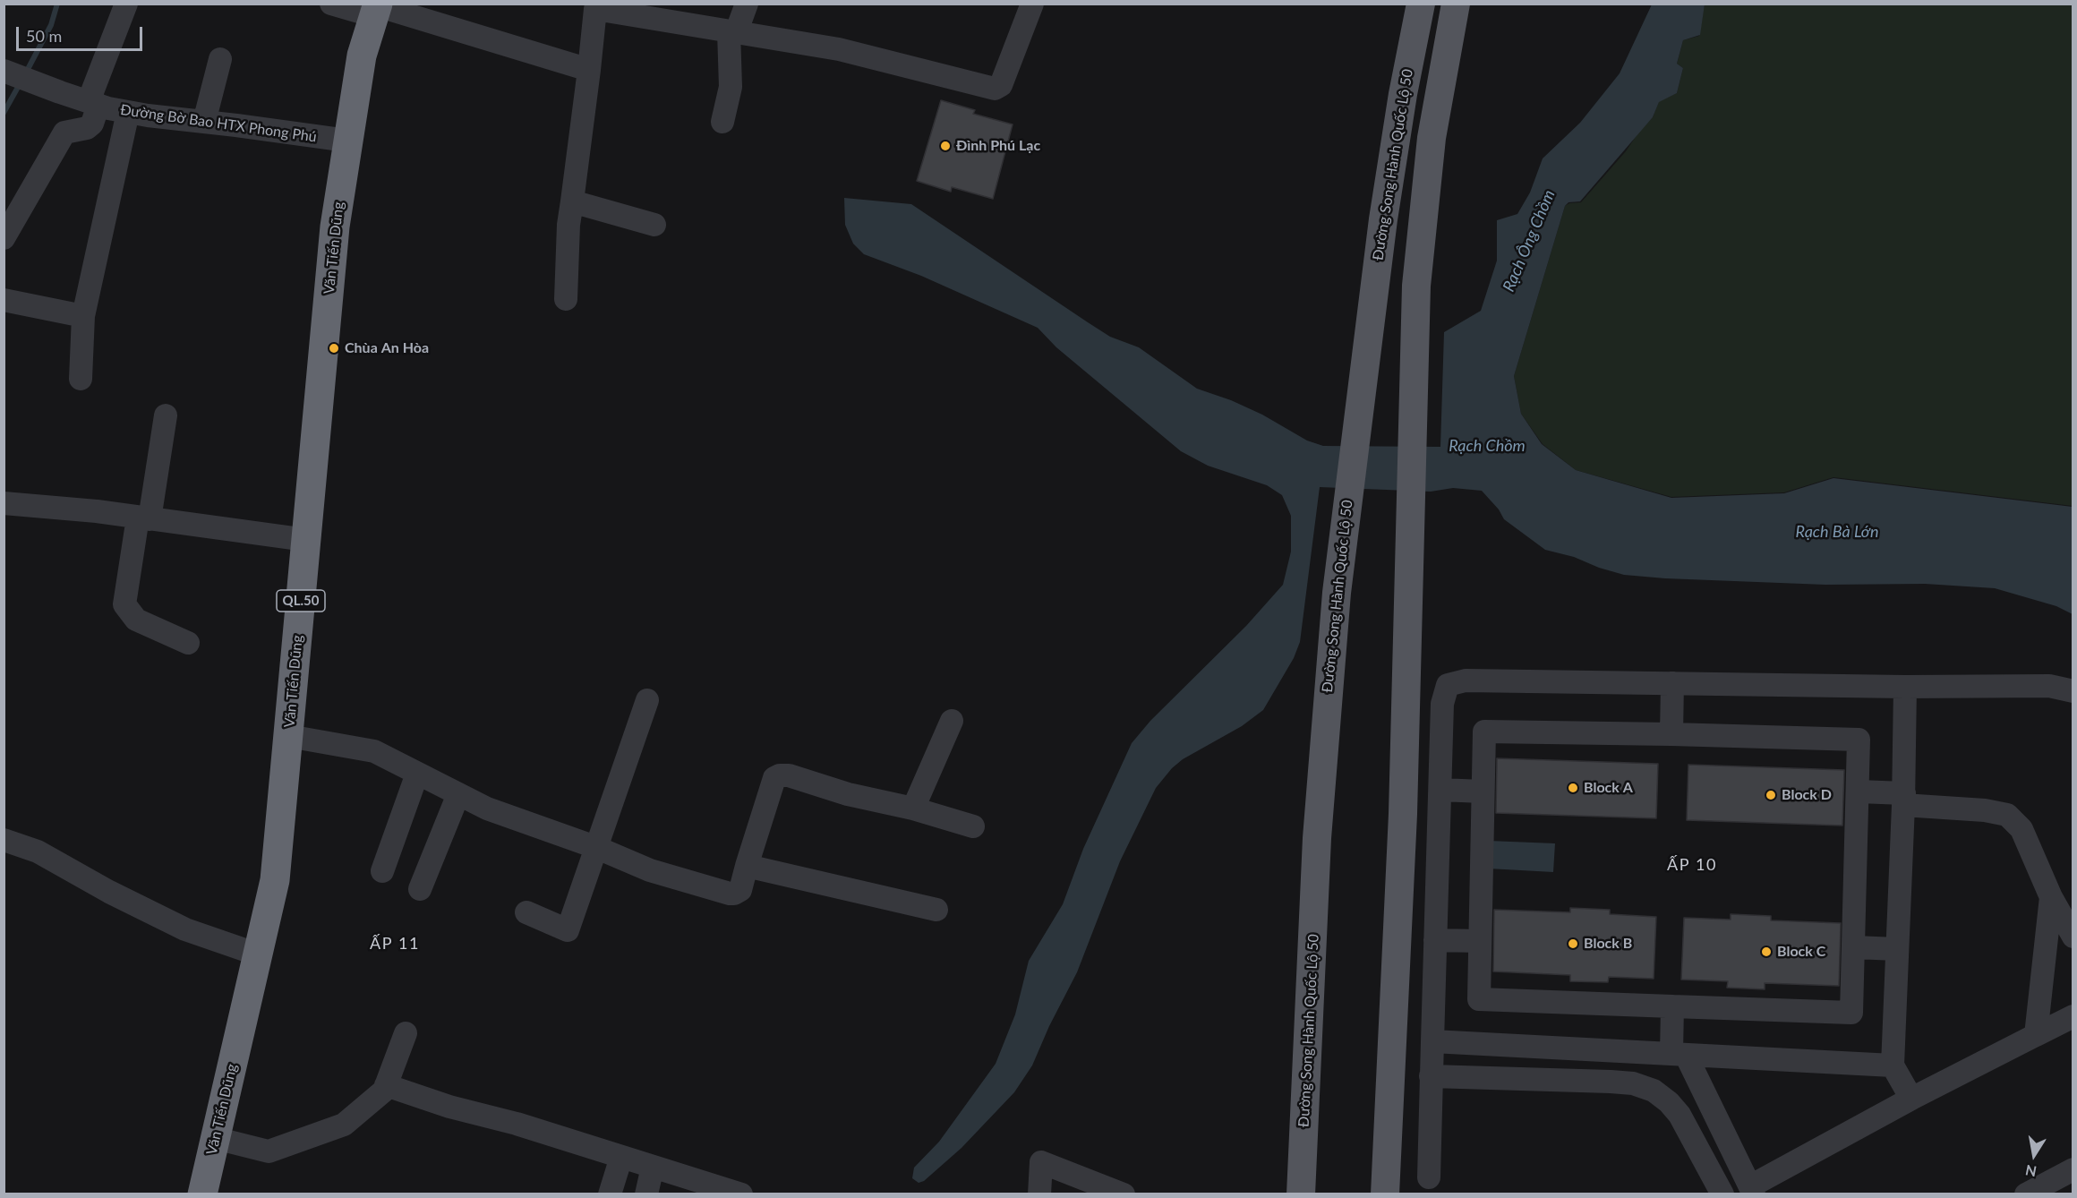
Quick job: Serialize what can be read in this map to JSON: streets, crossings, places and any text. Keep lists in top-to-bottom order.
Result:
{
  "streets": {
    "highway": ["Văn Tiến Dũng", "QL.50"],
    "main road": ["Đường Song Hành Quốc Lộ 50"],
    "street": ["Đường Bờ Bao HTX Phong Phú"]
  },
  "crossings": [
    ["Đường Bờ Bao HTX Phong Phú", "Văn Tiến Dũng"]
  ],
  "districts": ["ẤP 10", "ẤP 11"],
  "water": ["Rạch Ông Chồm", "Rạch Chồm", "Rạch Bà Lớn"],
  "places": [
    "Đình Phú Lạc",
    "Chùa An Hòa",
    "Block A",
    "Block D",
    "Block B",
    "Block C"
  ],
  "scale_bar": "50 m",
  "north": "bottom"
}
